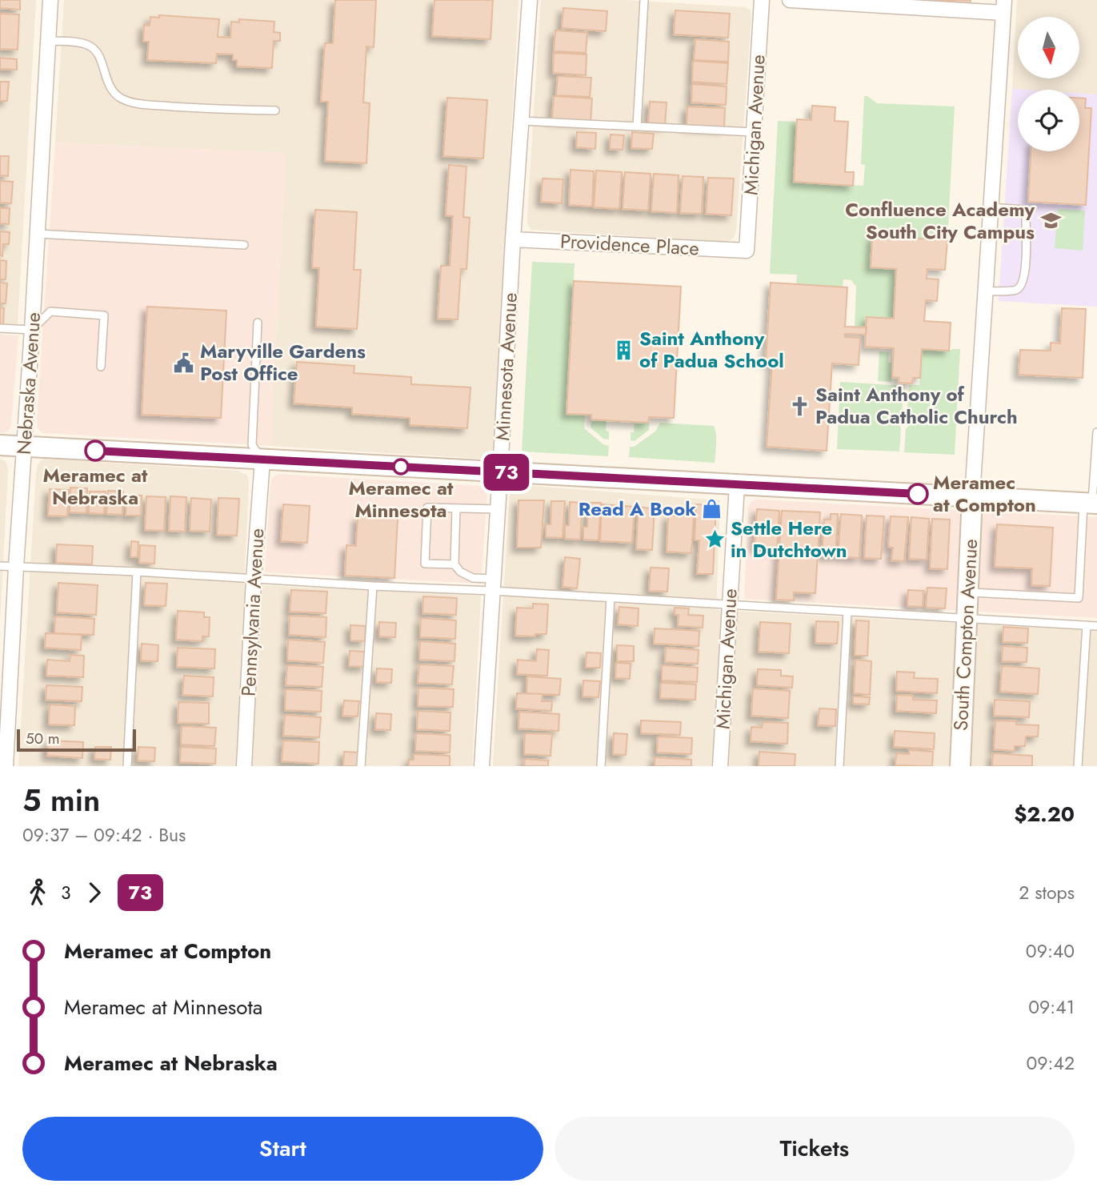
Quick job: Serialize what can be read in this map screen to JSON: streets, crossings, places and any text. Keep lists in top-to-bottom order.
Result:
{
  "streets": {
    "street": [
      "Michigan Avenue",
      "Providence Place",
      "Minnesota Avenue",
      "Nebraska Avenue",
      "Pennsylvania Avenue",
      "South Compton Avenue"
    ]
  },
  "crossings": [
    ["Michigan Avenue", "Providence Place"],
    ["Providence Place", "Minnesota Avenue"]
  ],
  "places": {
    "school or university": ["Confluence Academy South City Campus"],
    "building": ["Saint Anthony of Padua School"],
    "public building": ["Maryville Gardens Post Office"],
    "church": ["Saint Anthony of Padua Catholic Church"],
    "other": ["Meramec at Nebraska", "Meramec at Minnesota", "Meramec at Compton"],
    "shop": ["Read A Book"],
    "place": ["Settle Here in Dutchtown"]
  },
  "lines": ["bus line 73"],
  "scale_bar": "50 m",
  "north": "bottom",
  "page": {
    "on_map": "73",
    "scale": "50 m",
    "heading": ["5 min", "09:37 – 09:42 · Bus", "$2.20"],
    "legs": ["3", "73", "2 stops"],
    "list": [
      {
        "name": "Meramec at Compton",
        "value": "09:40"
      },
      {
        "name": "Meramec at Minnesota",
        "value": "09:41"
      },
      {
        "name": "Meramec at Nebraska",
        "value": "09:42"
      }
    ],
    "buttons": ["Start", "Tickets"]
  }
}
